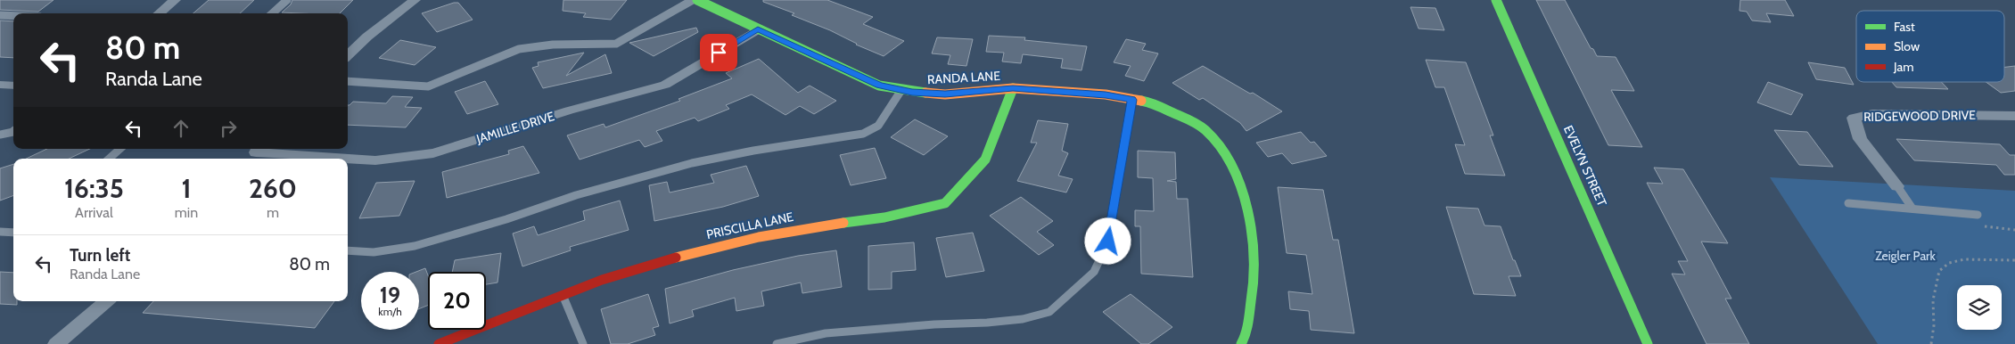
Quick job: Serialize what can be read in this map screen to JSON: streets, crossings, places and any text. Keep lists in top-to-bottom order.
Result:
{
  "streets": {
    "street": [
      "RANDA LANE",
      "RIDGEWOOD DRIVE",
      "JAMILLE DRIVE",
      "EVELYN STREET",
      "PRISCILLA LANE"
    ]
  },
  "crossings": [
    ["RANDA LANE", "JAMILLE DRIVE"],
    ["RANDA LANE", "PRISCILLA LANE"]
  ],
  "parks": ["Zeigler Park"],
  "legend": ["Fast", "Slow", "Jam"],
  "page": {
    "turn": ["80 m", "Randa Lane"],
    "eta": [
      "16:35",
      "Arrival",
      "1",
      "min",
      "260",
      "m"
    ],
    "list": [
      {
        "name": "Turn left",
        "note": "Randa Lane",
        "value": "80 m"
      }
    ],
    "speed": "19 km/h",
    "limit": "20"
  }
}
